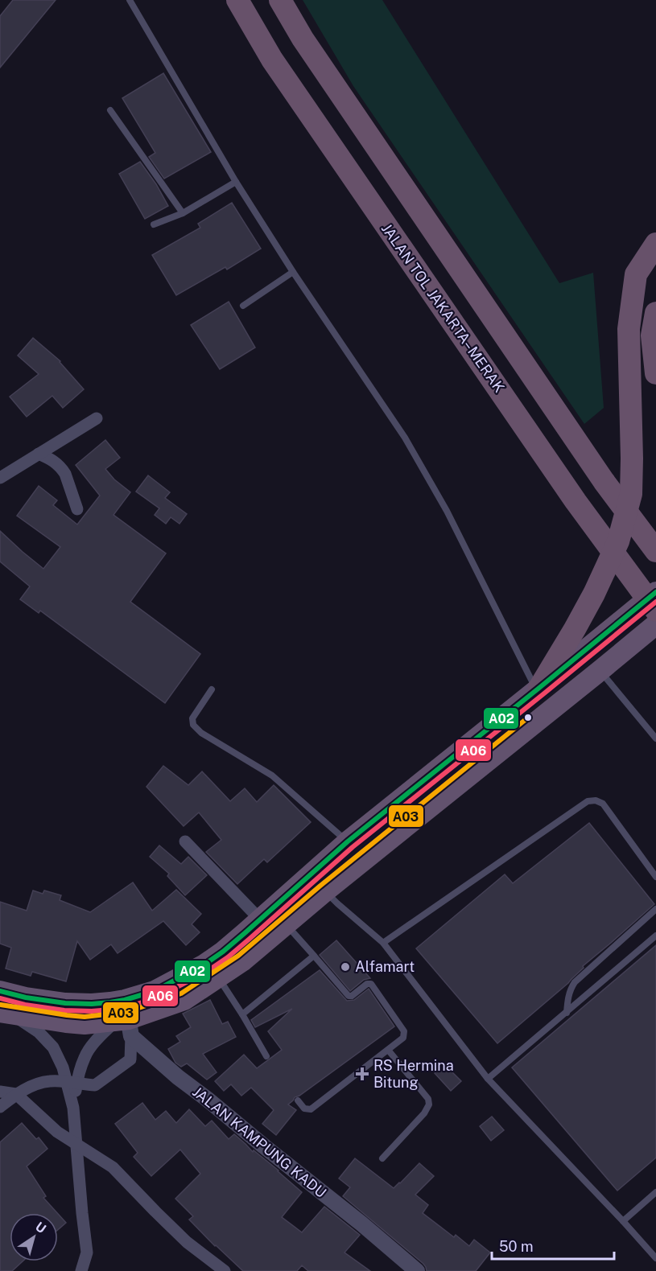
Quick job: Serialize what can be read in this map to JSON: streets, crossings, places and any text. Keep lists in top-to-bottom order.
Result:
{
  "streets": {
    "highway": ["JALAN TOL JAKARTA–MERAK"],
    "street": ["JALAN KAMPUNG KADU"]
  },
  "places": {
    "other": ["Alfamart"],
    "health": ["RS Hermina Bitung"]
  },
  "lines": ["transit line A02", "transit line A06", "transit line A03"],
  "scale_bar": "50 m",
  "north": "top right"
}
